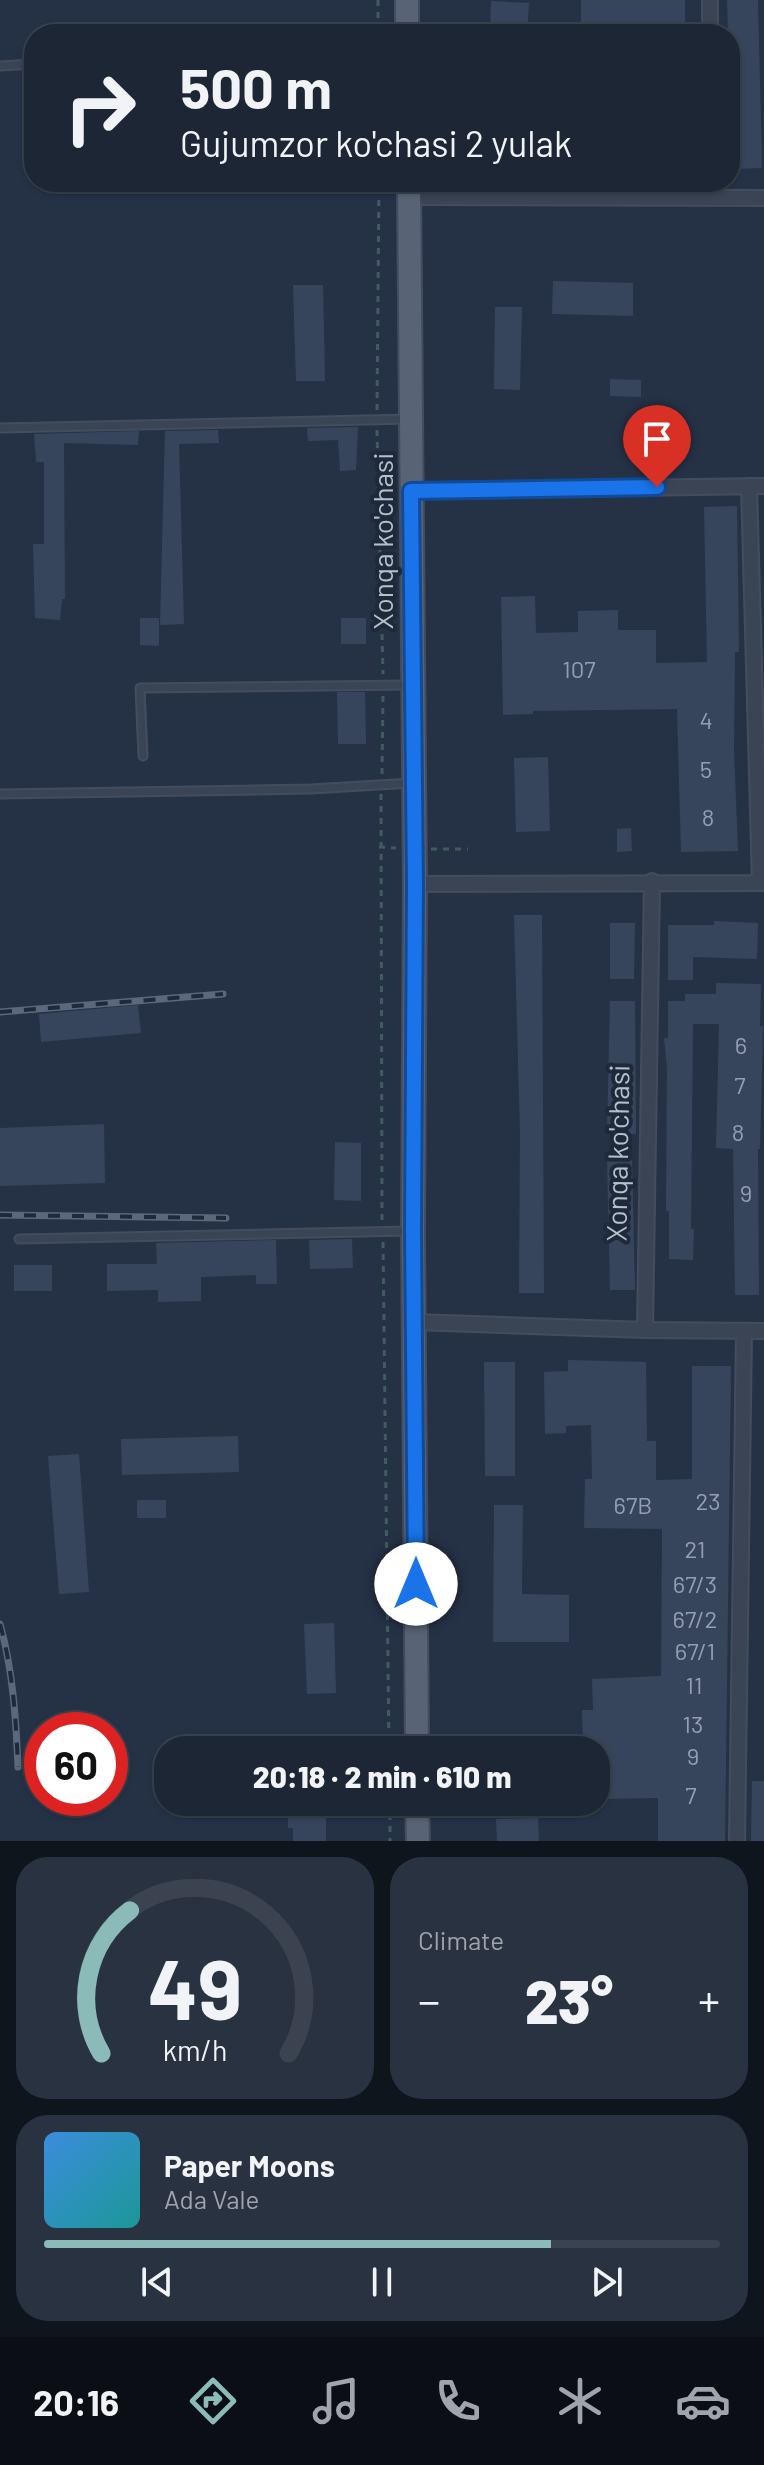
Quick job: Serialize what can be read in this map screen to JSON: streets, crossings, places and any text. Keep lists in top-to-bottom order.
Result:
{
  "streets": {
    "main road": ["Xonqa ko'chasi"]
  },
  "house_numbers": [
    "107",
    "4",
    "5",
    "8",
    "6",
    "7",
    "8",
    "9",
    "23",
    "67B",
    "21",
    "67/3",
    "67/2",
    "67/1",
    "11",
    "13",
    "9",
    "7"
  ],
  "page": {
    "turn": ["500 m", "Gujumzor ko'chasi 2 yulak"],
    "limit": "60",
    "trip": "20:18 · 2 min · 610 m",
    "tile": "Climate",
    "heat": ["−", "23°", "+"],
    "song": ["Paper Moons", "Ada Vale"],
    "tabs": "20:16",
    "gauge": ["49", "km/h"]
  }
}
